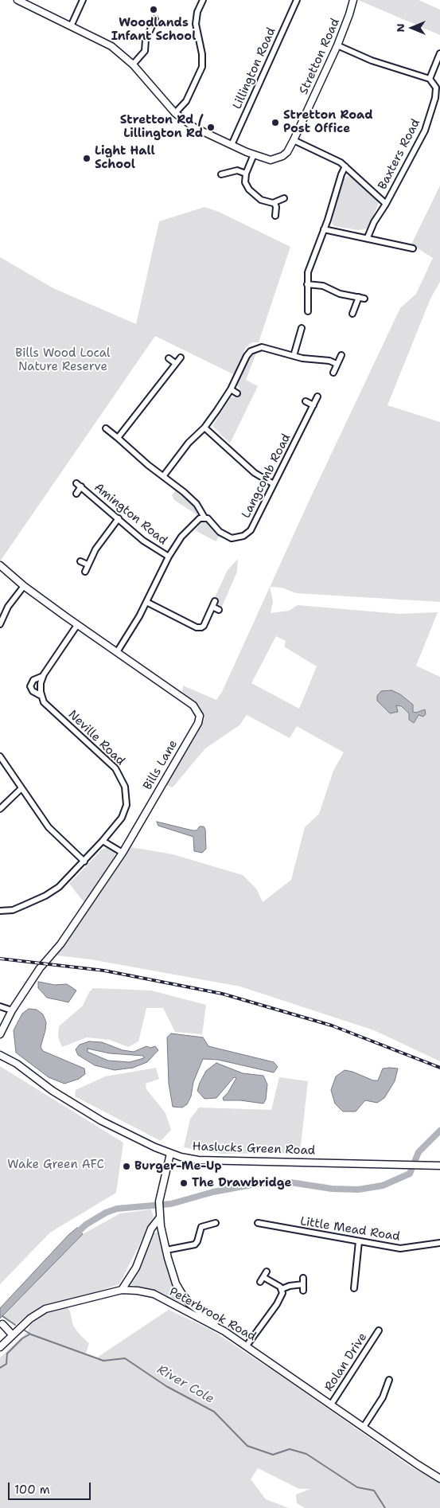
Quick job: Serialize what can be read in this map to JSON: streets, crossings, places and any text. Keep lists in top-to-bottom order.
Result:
{
  "streets": {
    "street": [
      "Stretton Road",
      "Lillington Road",
      "Baxters Road",
      "Langcomb Road",
      "Amington Road",
      "Neville Road",
      "Bills Lane",
      "Haslucks Green Road",
      "Little Mead Road",
      "Peterbrook Road",
      "Rolan Drive"
    ]
  },
  "crossings": [
    ["Stretton Road", "Baxters Road"],
    ["Neville Road", "Bills Lane"],
    ["Peterbrook Road", "Rolan Drive"]
  ],
  "water": ["River Cole"],
  "parks": ["Bills Wood Local Nature Reserve", "Wake Green AFC"],
  "places": [
    "Woodlands Infant School",
    "Stretton Road Post Office",
    "Stretton Rd / Lillington Rd",
    "Light Hall School",
    "Burger-Me-Up",
    "The Drawbridge"
  ],
  "scale_bar": "100 m",
  "north": "left"
}
